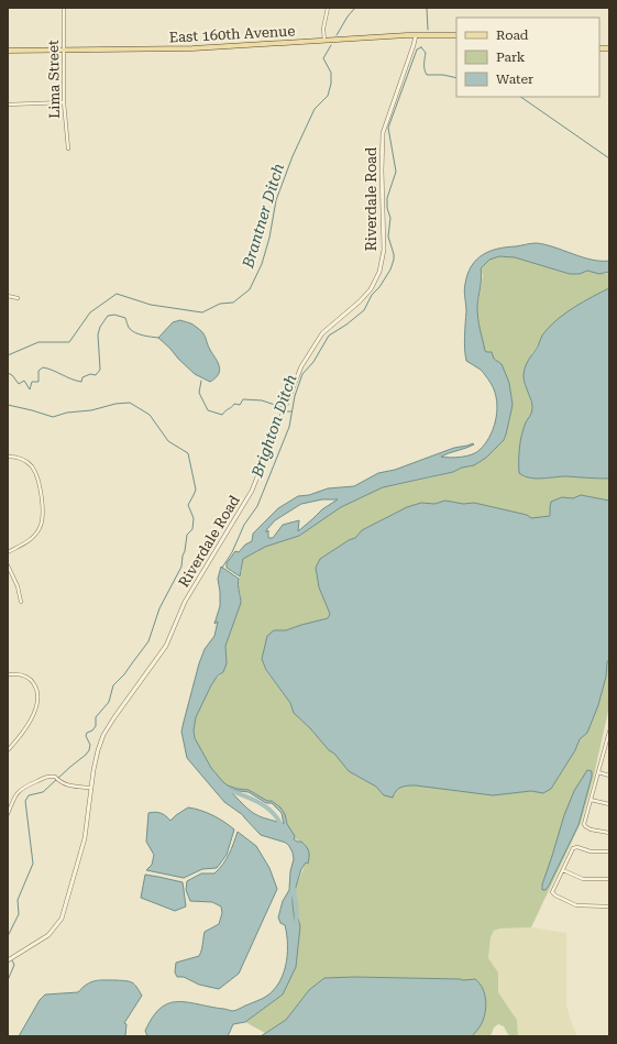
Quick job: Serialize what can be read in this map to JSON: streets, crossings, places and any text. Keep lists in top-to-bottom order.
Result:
{
  "streets": {
    "main road": ["East 160th Avenue"],
    "street": ["Lima Street", "Riverdale Road"]
  },
  "crossings": [
    ["East 160th Avenue", "Lima Street"],
    ["East 160th Avenue", "Riverdale Road"]
  ],
  "water": ["Brantner Ditch", "Brighton Ditch"],
  "legend": ["Road", "Park", "Water"]
}
